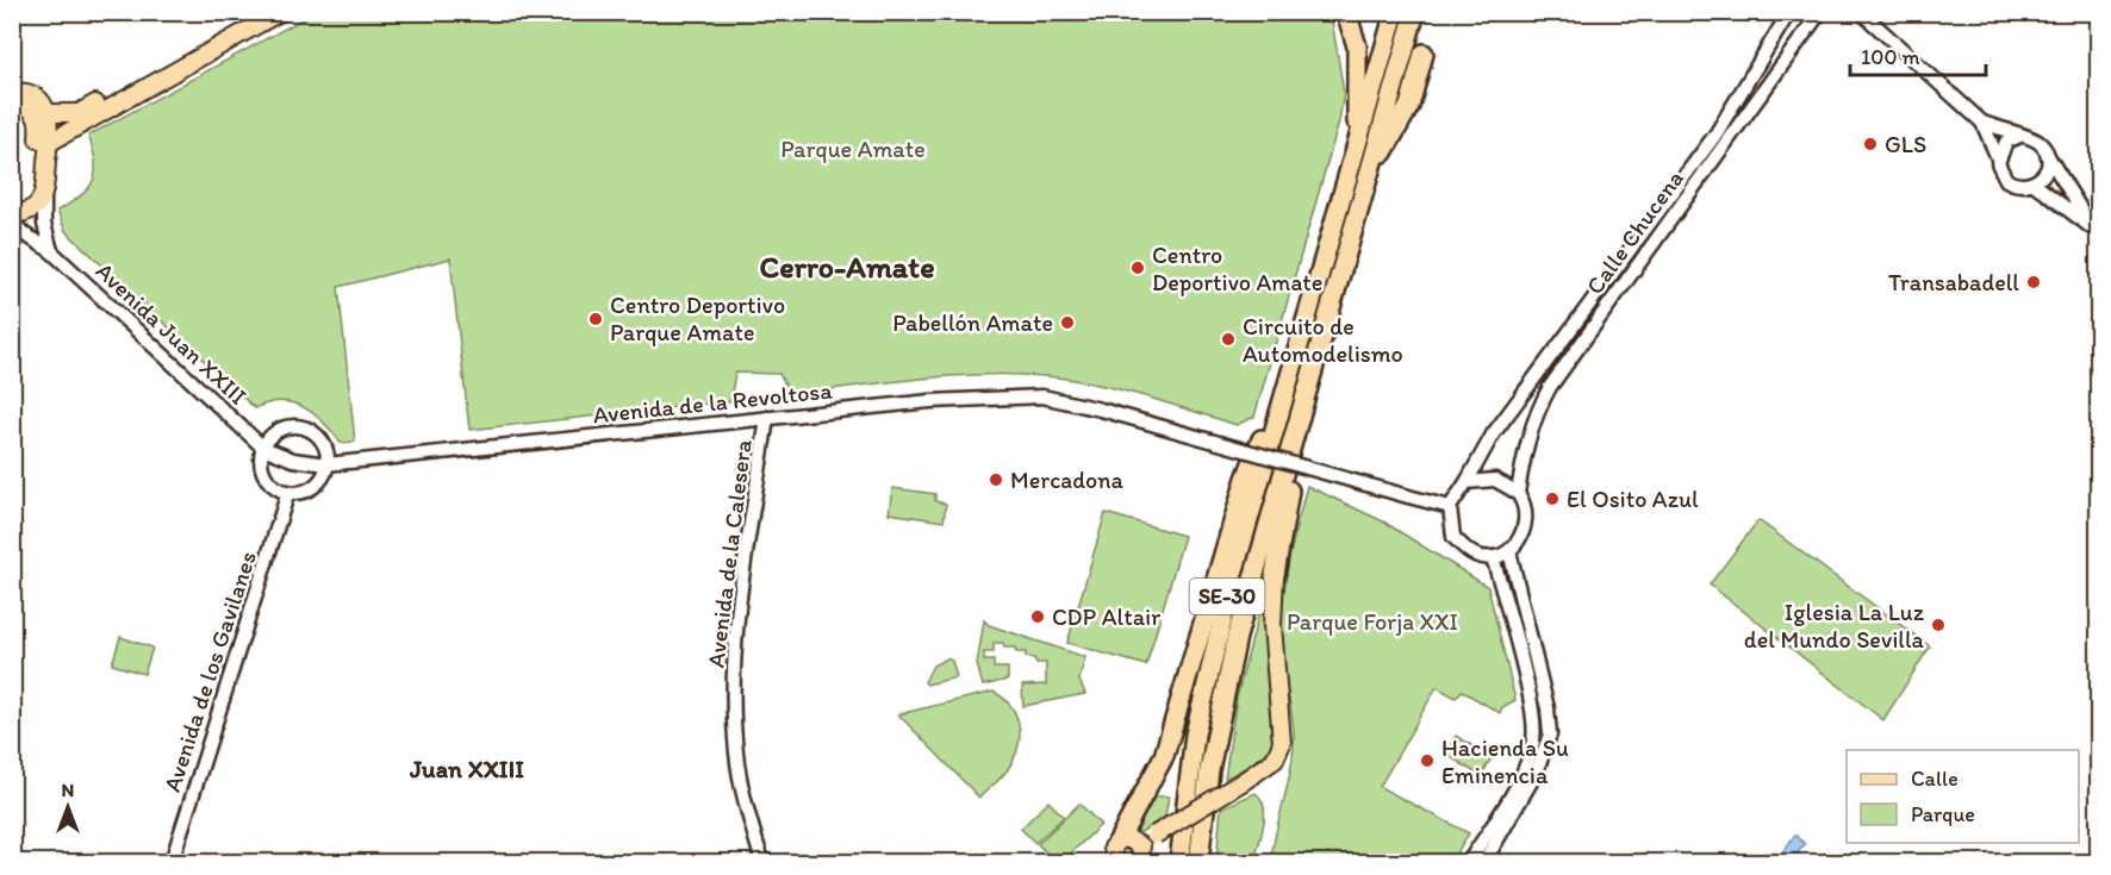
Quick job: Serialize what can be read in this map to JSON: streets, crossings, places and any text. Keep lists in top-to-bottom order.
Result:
{
  "streets": {
    "highway": ["SE-30"],
    "street": [
      "Calle Chucena",
      "Avenida Juan XXIII",
      "Avenida de la Revoltosa",
      "Avenida de la Calesera",
      "Avenida de los Gavilanes"
    ]
  },
  "crossings": [
    ["Calle Chucena", "Avenida de la Revoltosa"],
    ["Avenida Juan XXIII", "Avenida de la Revoltosa"],
    ["Avenida de la Revoltosa", "Avenida de la Calesera"]
  ],
  "districts": ["Cerro-Amate", "Juan XXIII"],
  "parks": ["Parque Amate", "Parque Forja XXI"],
  "places": [
    "GLS",
    "Centro Deportivo Amate",
    "Transabadell",
    "Centro Deportivo Parque Amate",
    "Pabellón Amate",
    "Circuito de Automodelismo",
    "Mercadona",
    "El Osito Azul",
    "CDP Altair",
    "Iglesia La Luz del Mundo Sevilla",
    "Hacienda Su Eminencia"
  ],
  "legend": ["Calle", "Parque"],
  "scale_bar": "100 m",
  "north": "top"
}
